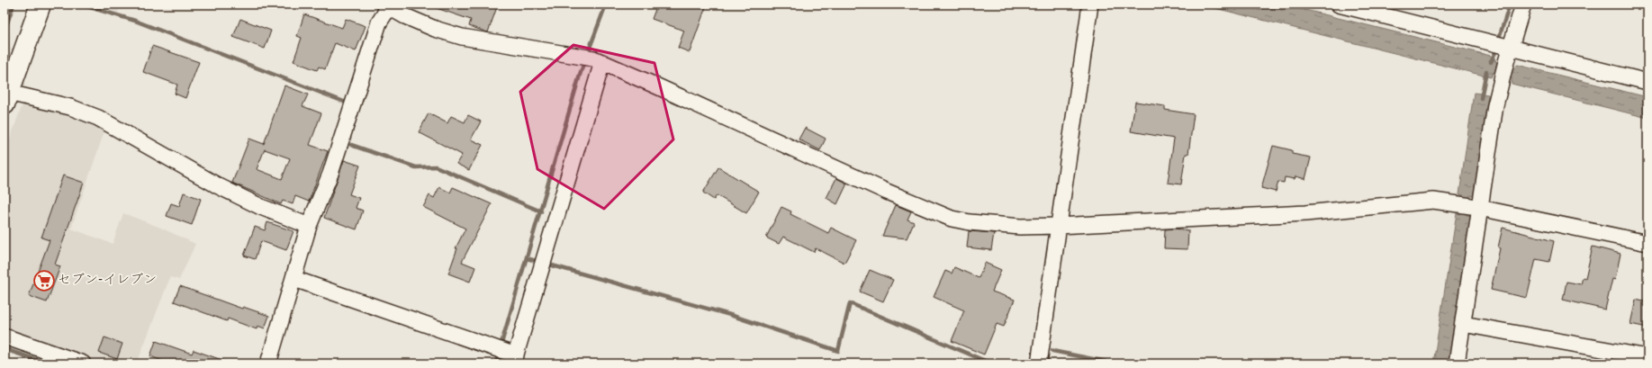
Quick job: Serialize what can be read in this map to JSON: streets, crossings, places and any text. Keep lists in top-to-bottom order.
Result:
{
  "places": {
    "supermarket": ["セブン-イレブン"]
  }
}
